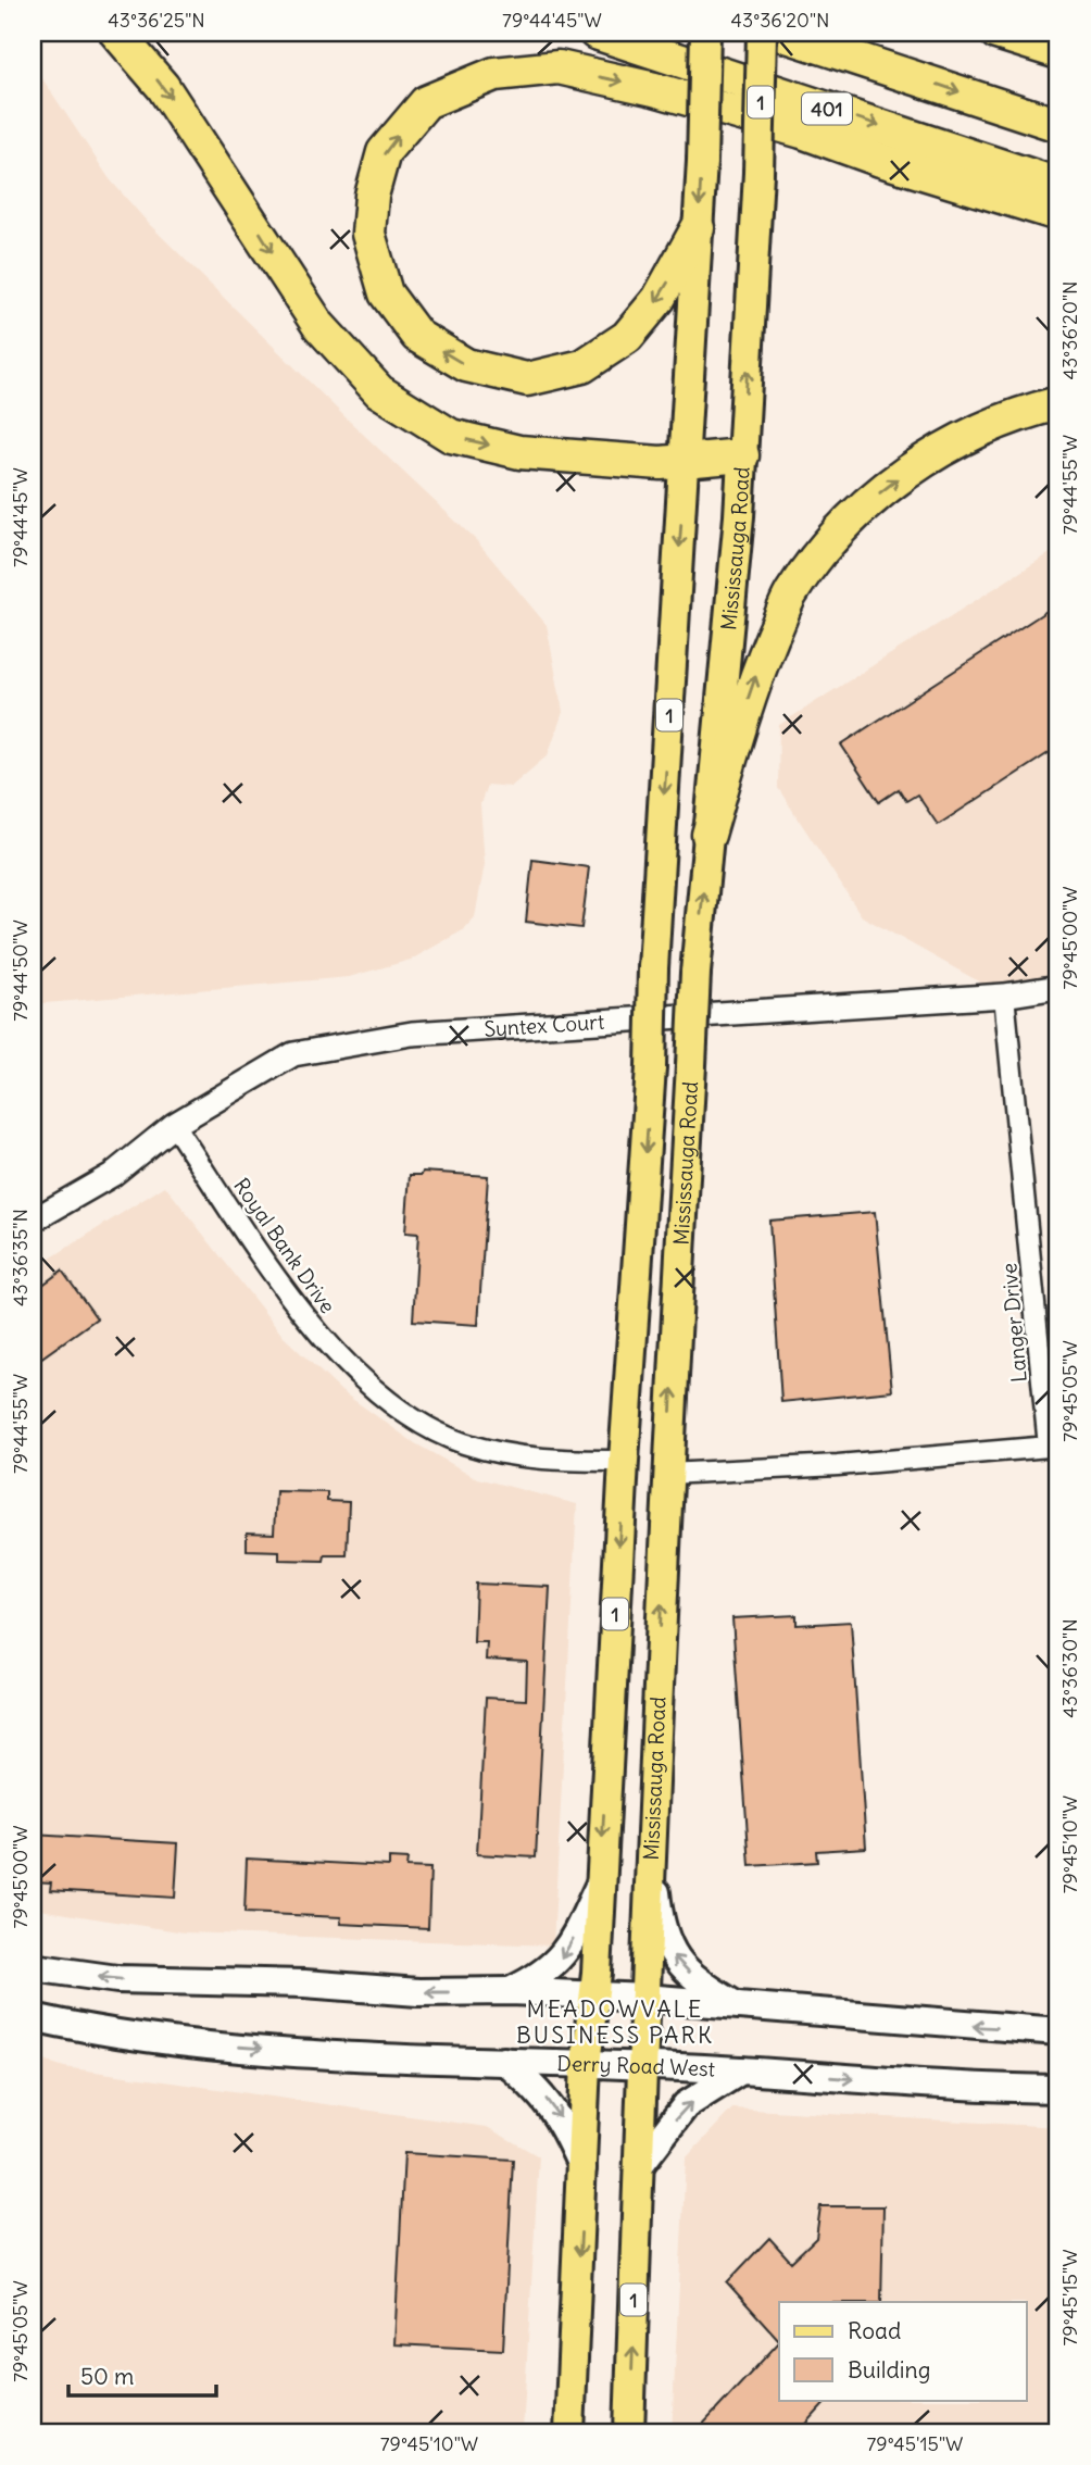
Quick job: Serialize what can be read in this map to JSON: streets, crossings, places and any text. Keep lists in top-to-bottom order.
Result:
{
  "streets": {
    "highway": ["401"],
    "main road": ["1", "Mississauga Road", "Derry Road West"],
    "street": ["Syntex Court", "Royal Bank Drive", "Langer Drive"]
  },
  "crossings": [
    ["Mississauga Road", "Royal Bank Drive"],
    ["Mississauga Road", "Langer Drive"],
    ["Mississauga Road", "Derry Road West"],
    ["Syntex Court", "Royal Bank Drive"],
    ["Syntex Court", "Langer Drive"]
  ],
  "districts": ["MEADOWVALE BUSINESS PARK"],
  "legend": ["Road", "Building"],
  "scale_bar": "50 m",
  "coordinates": [
    "43°36'25\"N",
    "79°44'45\"W",
    "43°36'20\"N",
    "79°44'55\"W",
    "79°45'00\"W",
    "79°44'50\"W",
    "43°36'35\"N",
    "79°45'05\"W",
    "43°36'30\"N",
    "79°45'10\"W",
    "79°45'15\"W"
  ]
}
